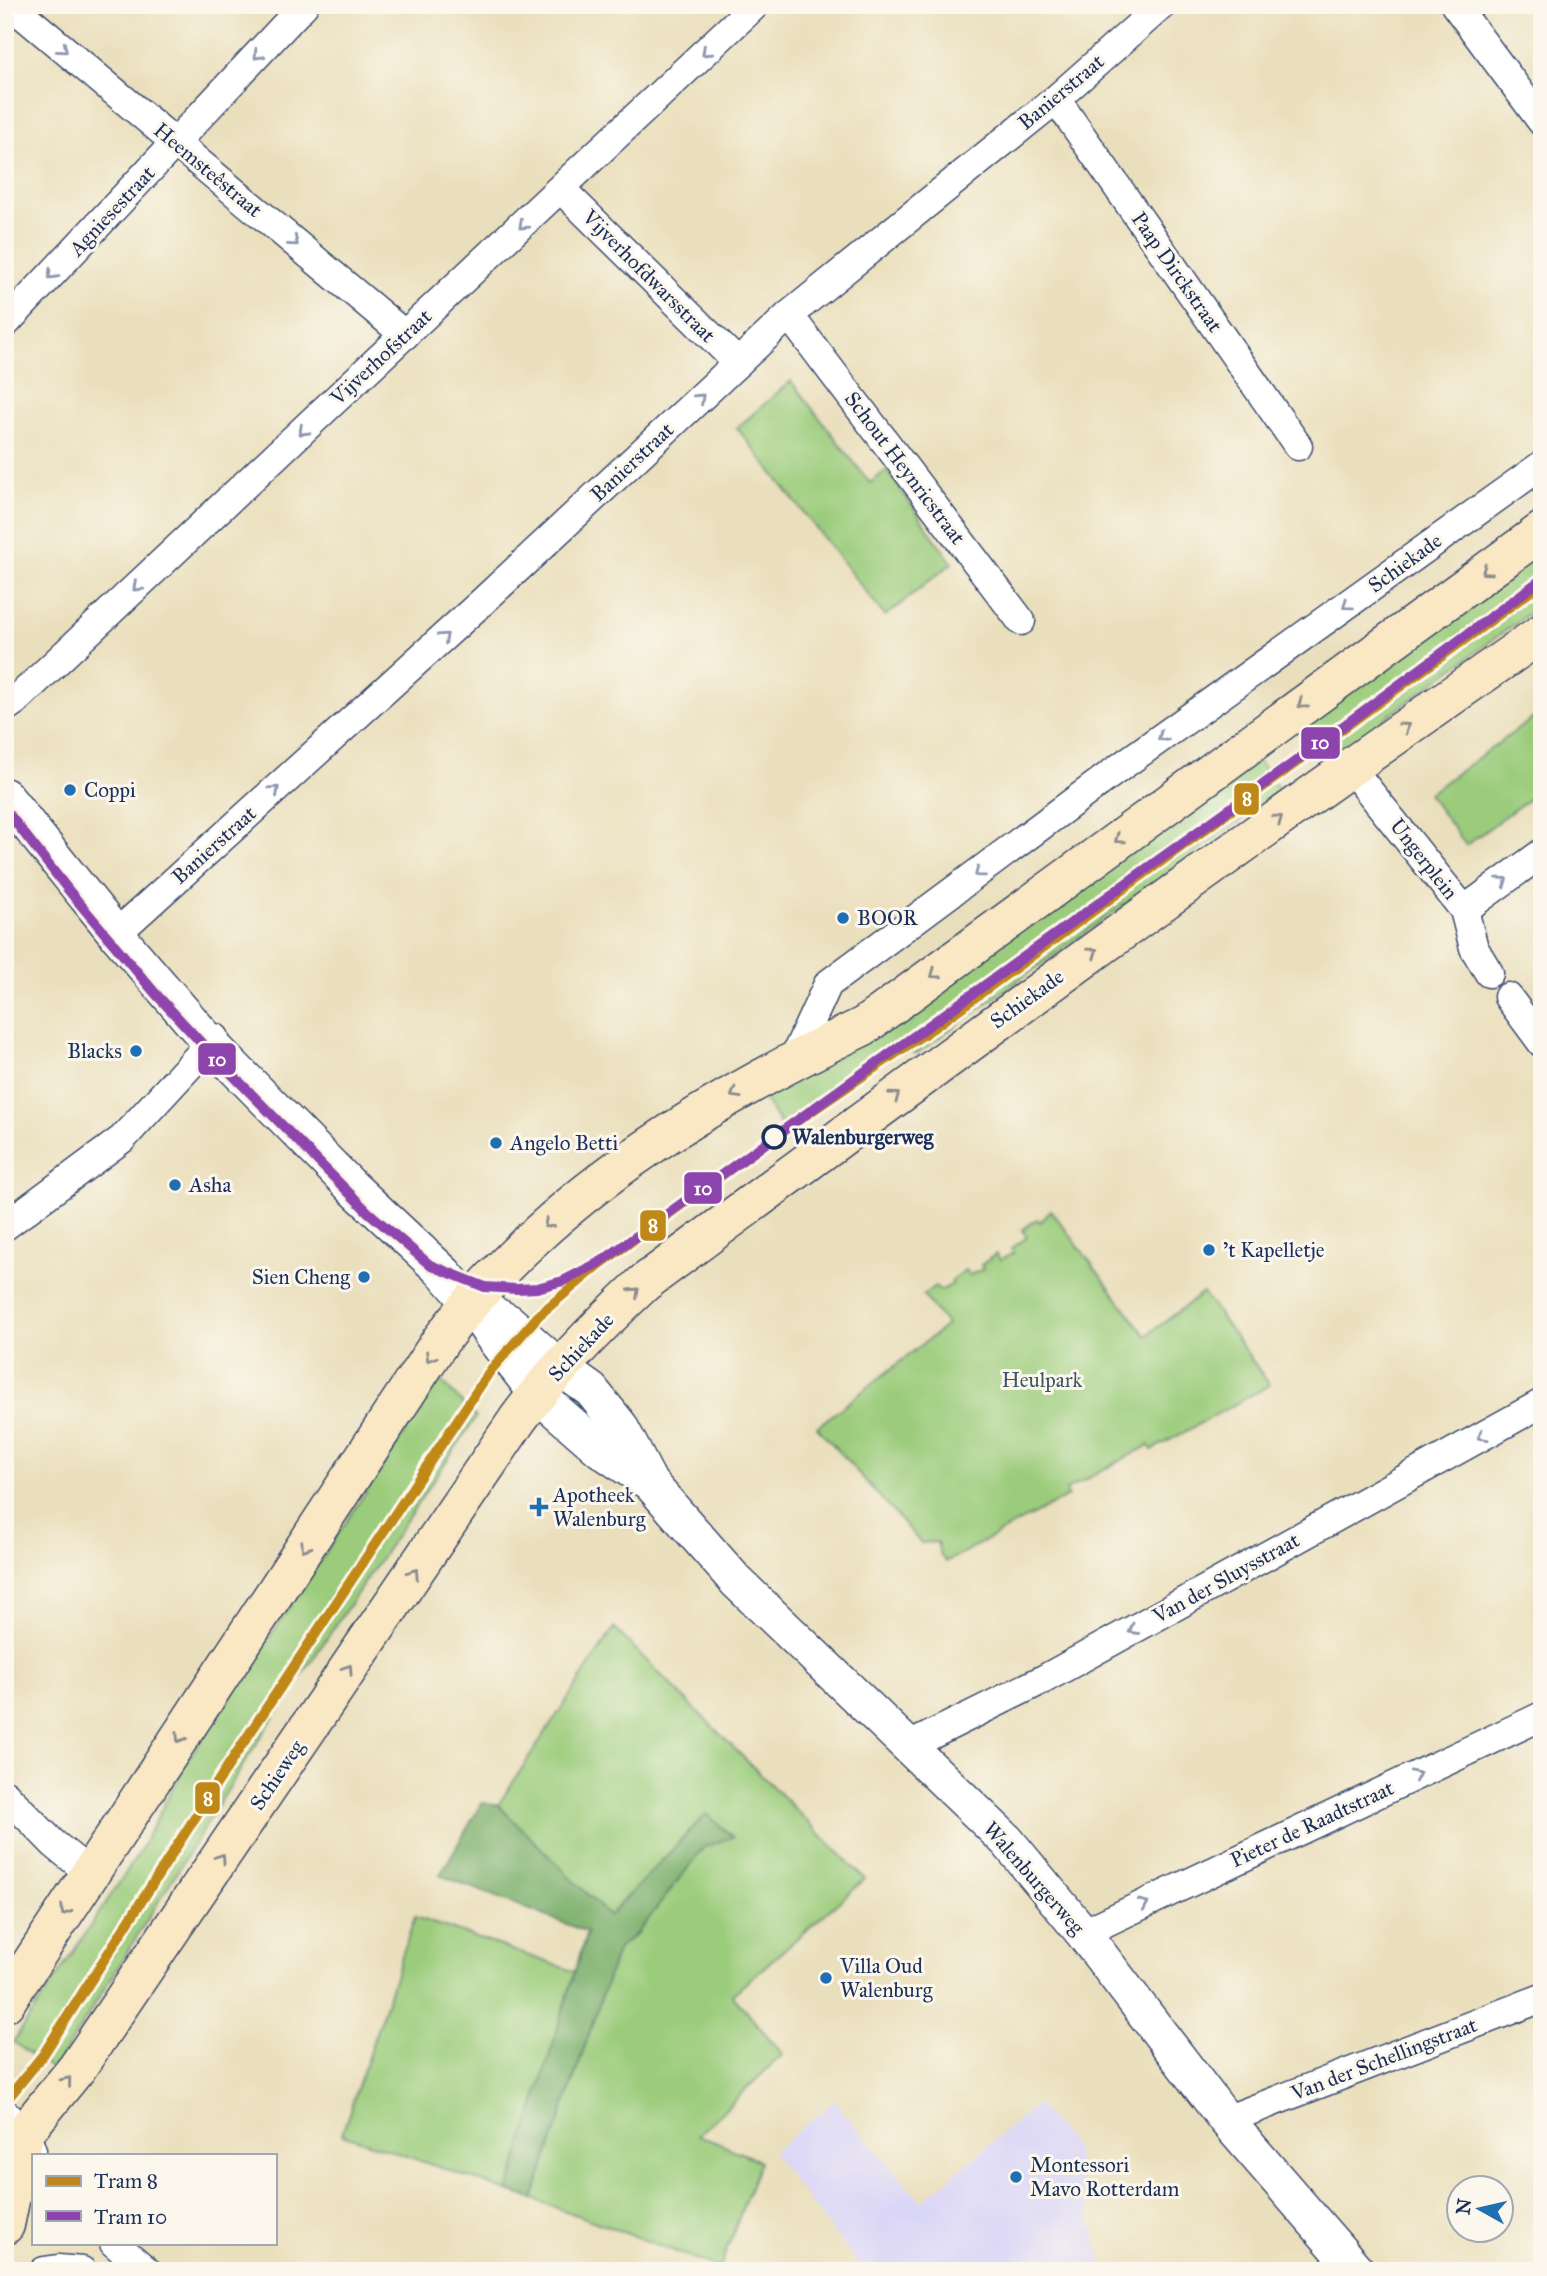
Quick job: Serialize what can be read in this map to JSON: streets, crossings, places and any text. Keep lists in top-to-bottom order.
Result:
{
  "streets": {
    "main road": ["Schiekade", "Schieweg"],
    "street": [
      "Banierstraat",
      "Heemsteêstraat",
      "Agniesestraat",
      "Paap Dirckstraat",
      "Vijverhofdwarsstraat",
      "Vijverhofstraat",
      "Schout Heynricstraat",
      "Ungerplein",
      "Van der Sluysstraat",
      "Pieter de Raadtstraat",
      "Walenburgerweg",
      "Van der Schellingstraat"
    ]
  },
  "crossings": [
    ["Banierstraat", "Paap Dirckstraat"],
    ["Banierstraat", "Vijverhofdwarsstraat"],
    ["Banierstraat", "Schout Heynricstraat"],
    ["Banierstraat", "Walenburgerweg"],
    ["Heemsteêstraat", "Agniesestraat"],
    ["Heemsteêstraat", "Vijverhofstraat"],
    ["Vijverhofdwarsstraat", "Vijverhofstraat"],
    ["Schiekade", "Ungerplein"],
    ["Schiekade", "Schieweg"],
    ["Schiekade", "Walenburgerweg"],
    ["Van der Sluysstraat", "Walenburgerweg"],
    ["Schieweg", "Walenburgerweg"],
    ["Pieter de Raadtstraat", "Walenburgerweg"],
    ["Walenburgerweg", "Van der Schellingstraat"]
  ],
  "one_way": [
    "Banierstraat",
    "Heemsteêstraat",
    "Agniesestraat",
    "Vijverhofstraat",
    "Van der Sluysstraat",
    "Pieter de Raadtstraat"
  ],
  "parks": ["Heulpark"],
  "places": {
    "other": [
      "Coppi",
      "BOOR",
      "Blacks",
      "Walenburgerweg",
      "Angelo Betti",
      "Asha",
      "'t Kapelletje",
      "Sien Cheng",
      "Villa Oud Walenburg",
      "Montessori Mavo Rotterdam"
    ],
    "health": ["Apotheek Walenburg"]
  },
  "lines": ["tram line 10", "tram line 8"],
  "legend": ["Tram 8", "Tram 10"],
  "north": "left"
}
